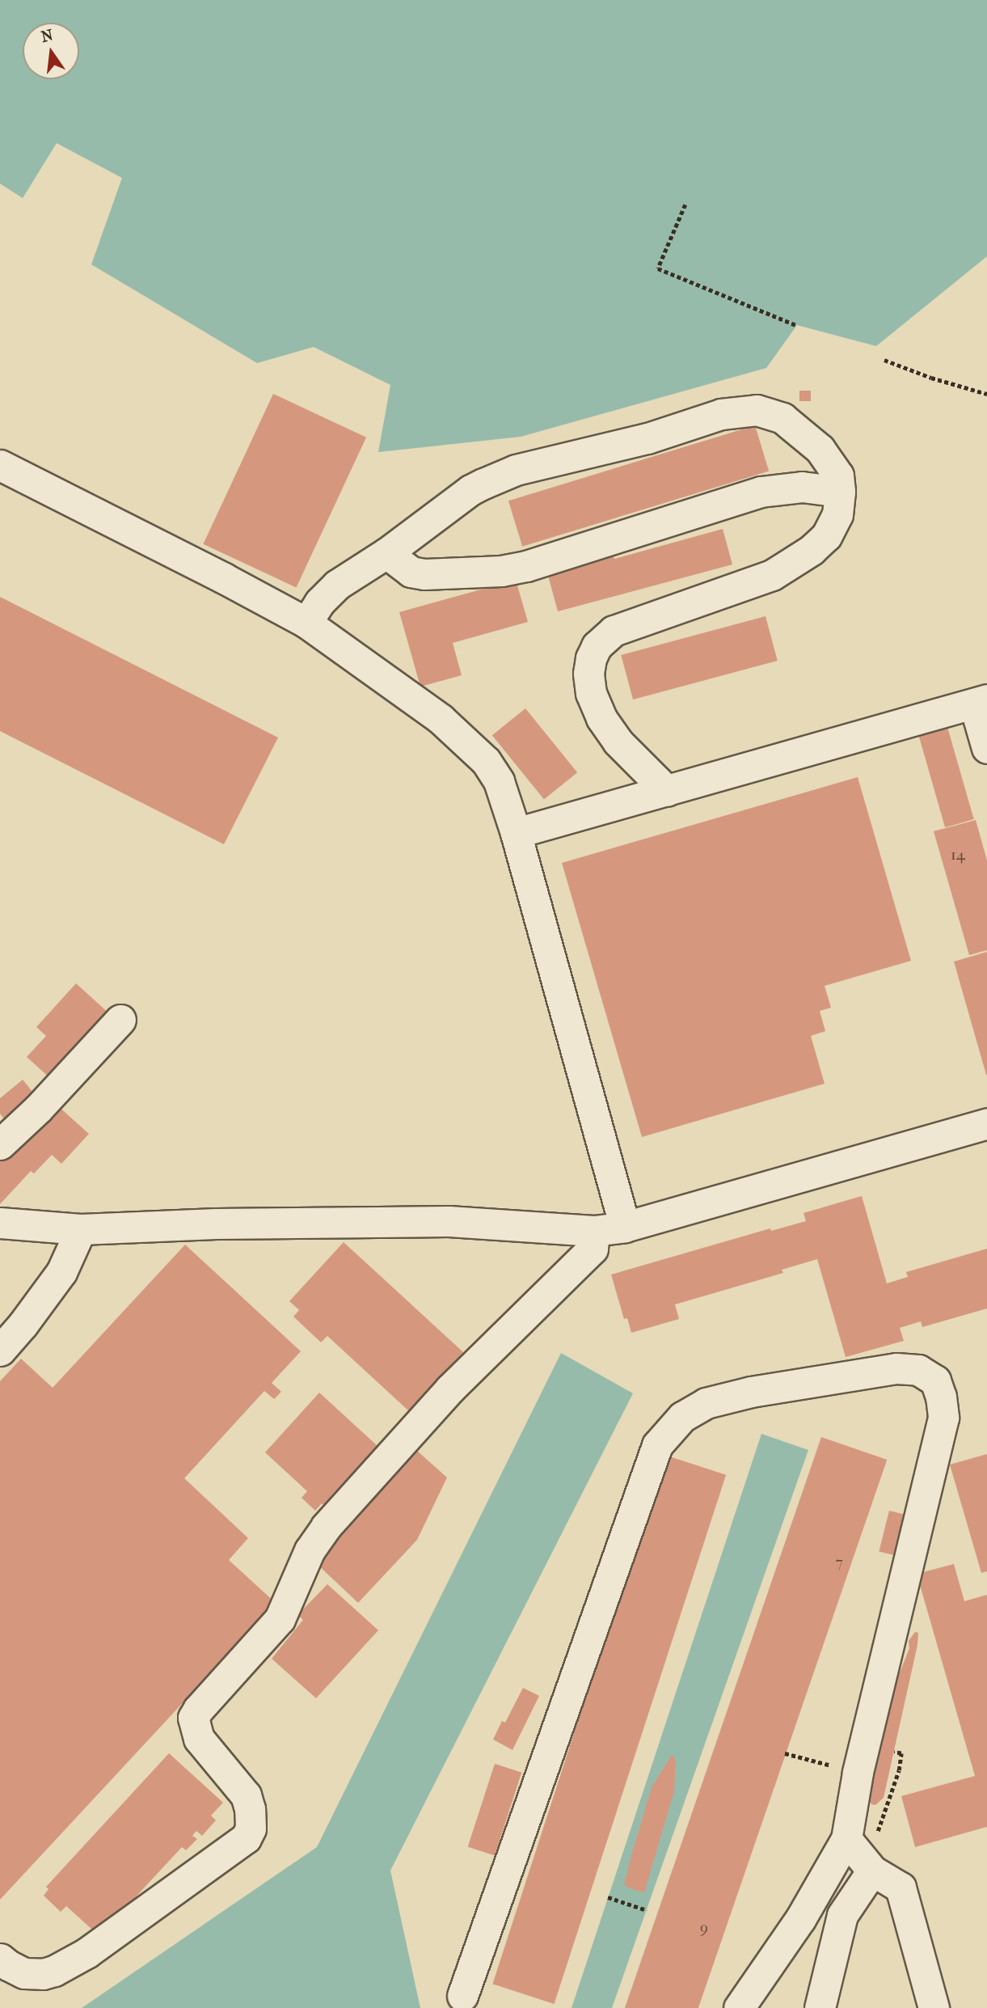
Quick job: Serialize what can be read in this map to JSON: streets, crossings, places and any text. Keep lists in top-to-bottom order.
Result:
{
  "house_numbers": ["14", "7", "9"],
  "north": "top"
}
